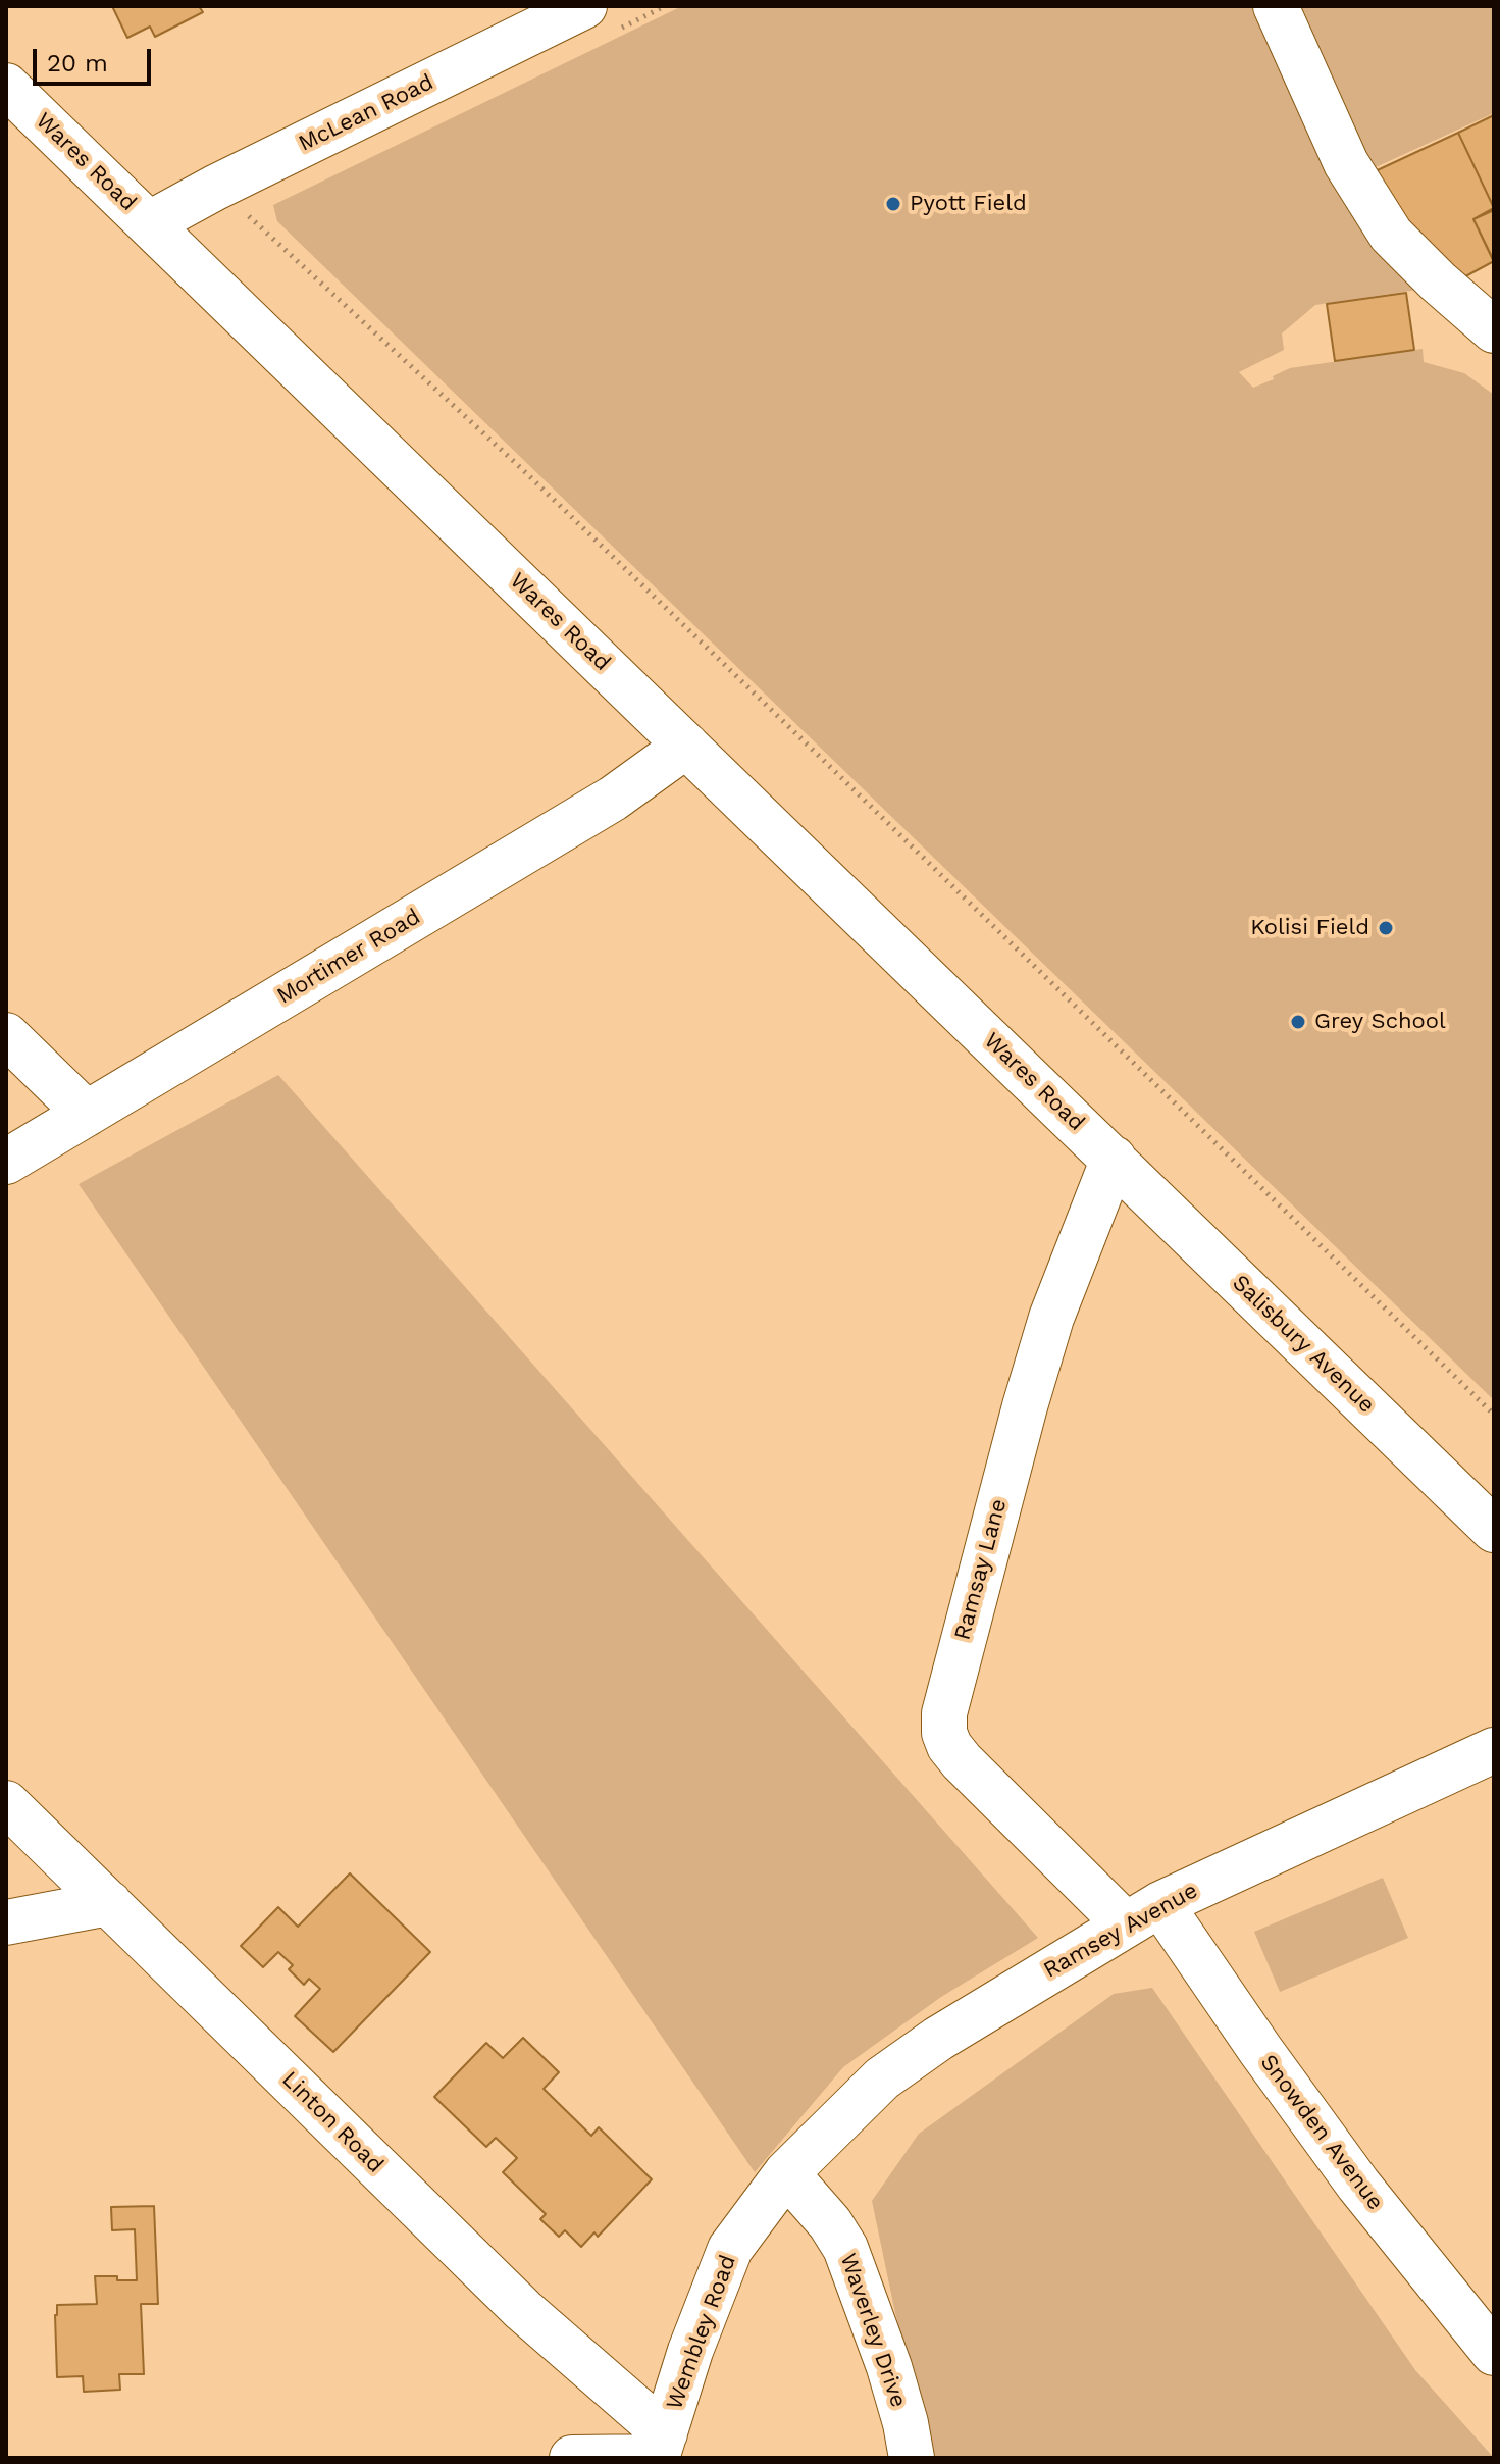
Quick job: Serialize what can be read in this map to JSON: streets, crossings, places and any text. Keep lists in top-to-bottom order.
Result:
{
  "streets": {
    "street": [
      "McLean Road",
      "Wares Road",
      "Mortimer Road",
      "Salisbury Avenue",
      "Ramsay Lane",
      "Ramsey Avenue",
      "Linton Road",
      "Snowden Avenue",
      "Waverley Drive",
      "Wembley Road"
    ]
  },
  "crossings": [
    ["McLean Road", "Wares Road"],
    ["Wares Road", "Mortimer Road"],
    ["Wares Road", "Salisbury Avenue"],
    ["Wares Road", "Ramsay Lane"],
    ["Salisbury Avenue", "Ramsay Lane"],
    ["Ramsay Lane", "Ramsey Avenue"],
    ["Ramsay Lane", "Snowden Avenue"],
    ["Ramsey Avenue", "Snowden Avenue"],
    ["Ramsey Avenue", "Waverley Drive"],
    ["Ramsey Avenue", "Wembley Road"],
    ["Linton Road", "Wembley Road"],
    ["Waverley Drive", "Wembley Road"]
  ],
  "places": ["Pyott Field", "Kolisi Field", "Grey School"],
  "scale_bar": "20 m"
}
